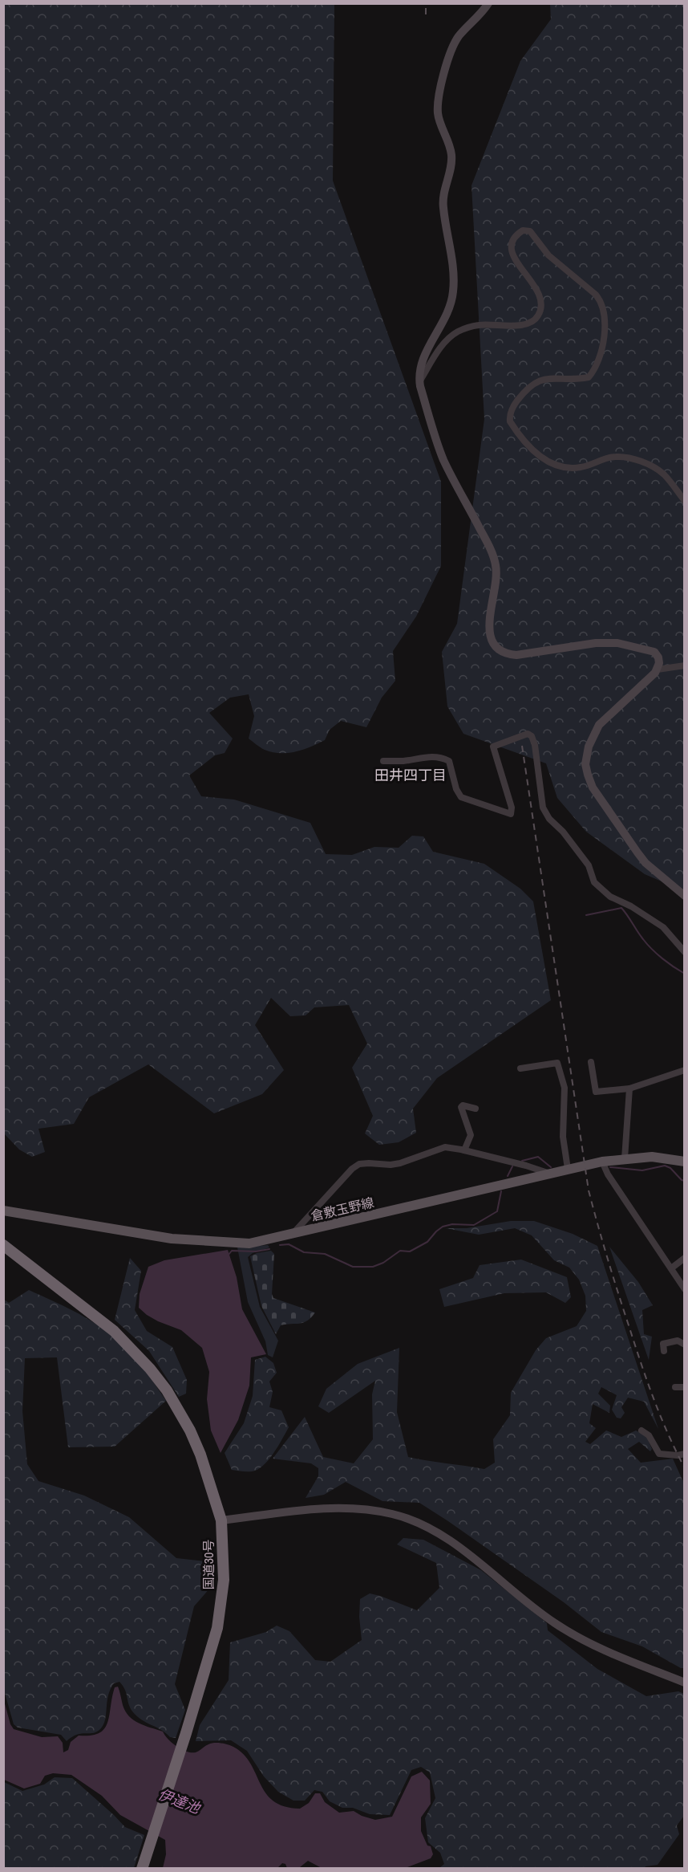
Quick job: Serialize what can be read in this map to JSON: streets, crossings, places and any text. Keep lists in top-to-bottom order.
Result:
{
  "streets": {
    "highway": ["国道30号"],
    "main road": ["倉敷玉野線"]
  },
  "districts": ["田井四丁目"],
  "water": ["伊達池"]
}
